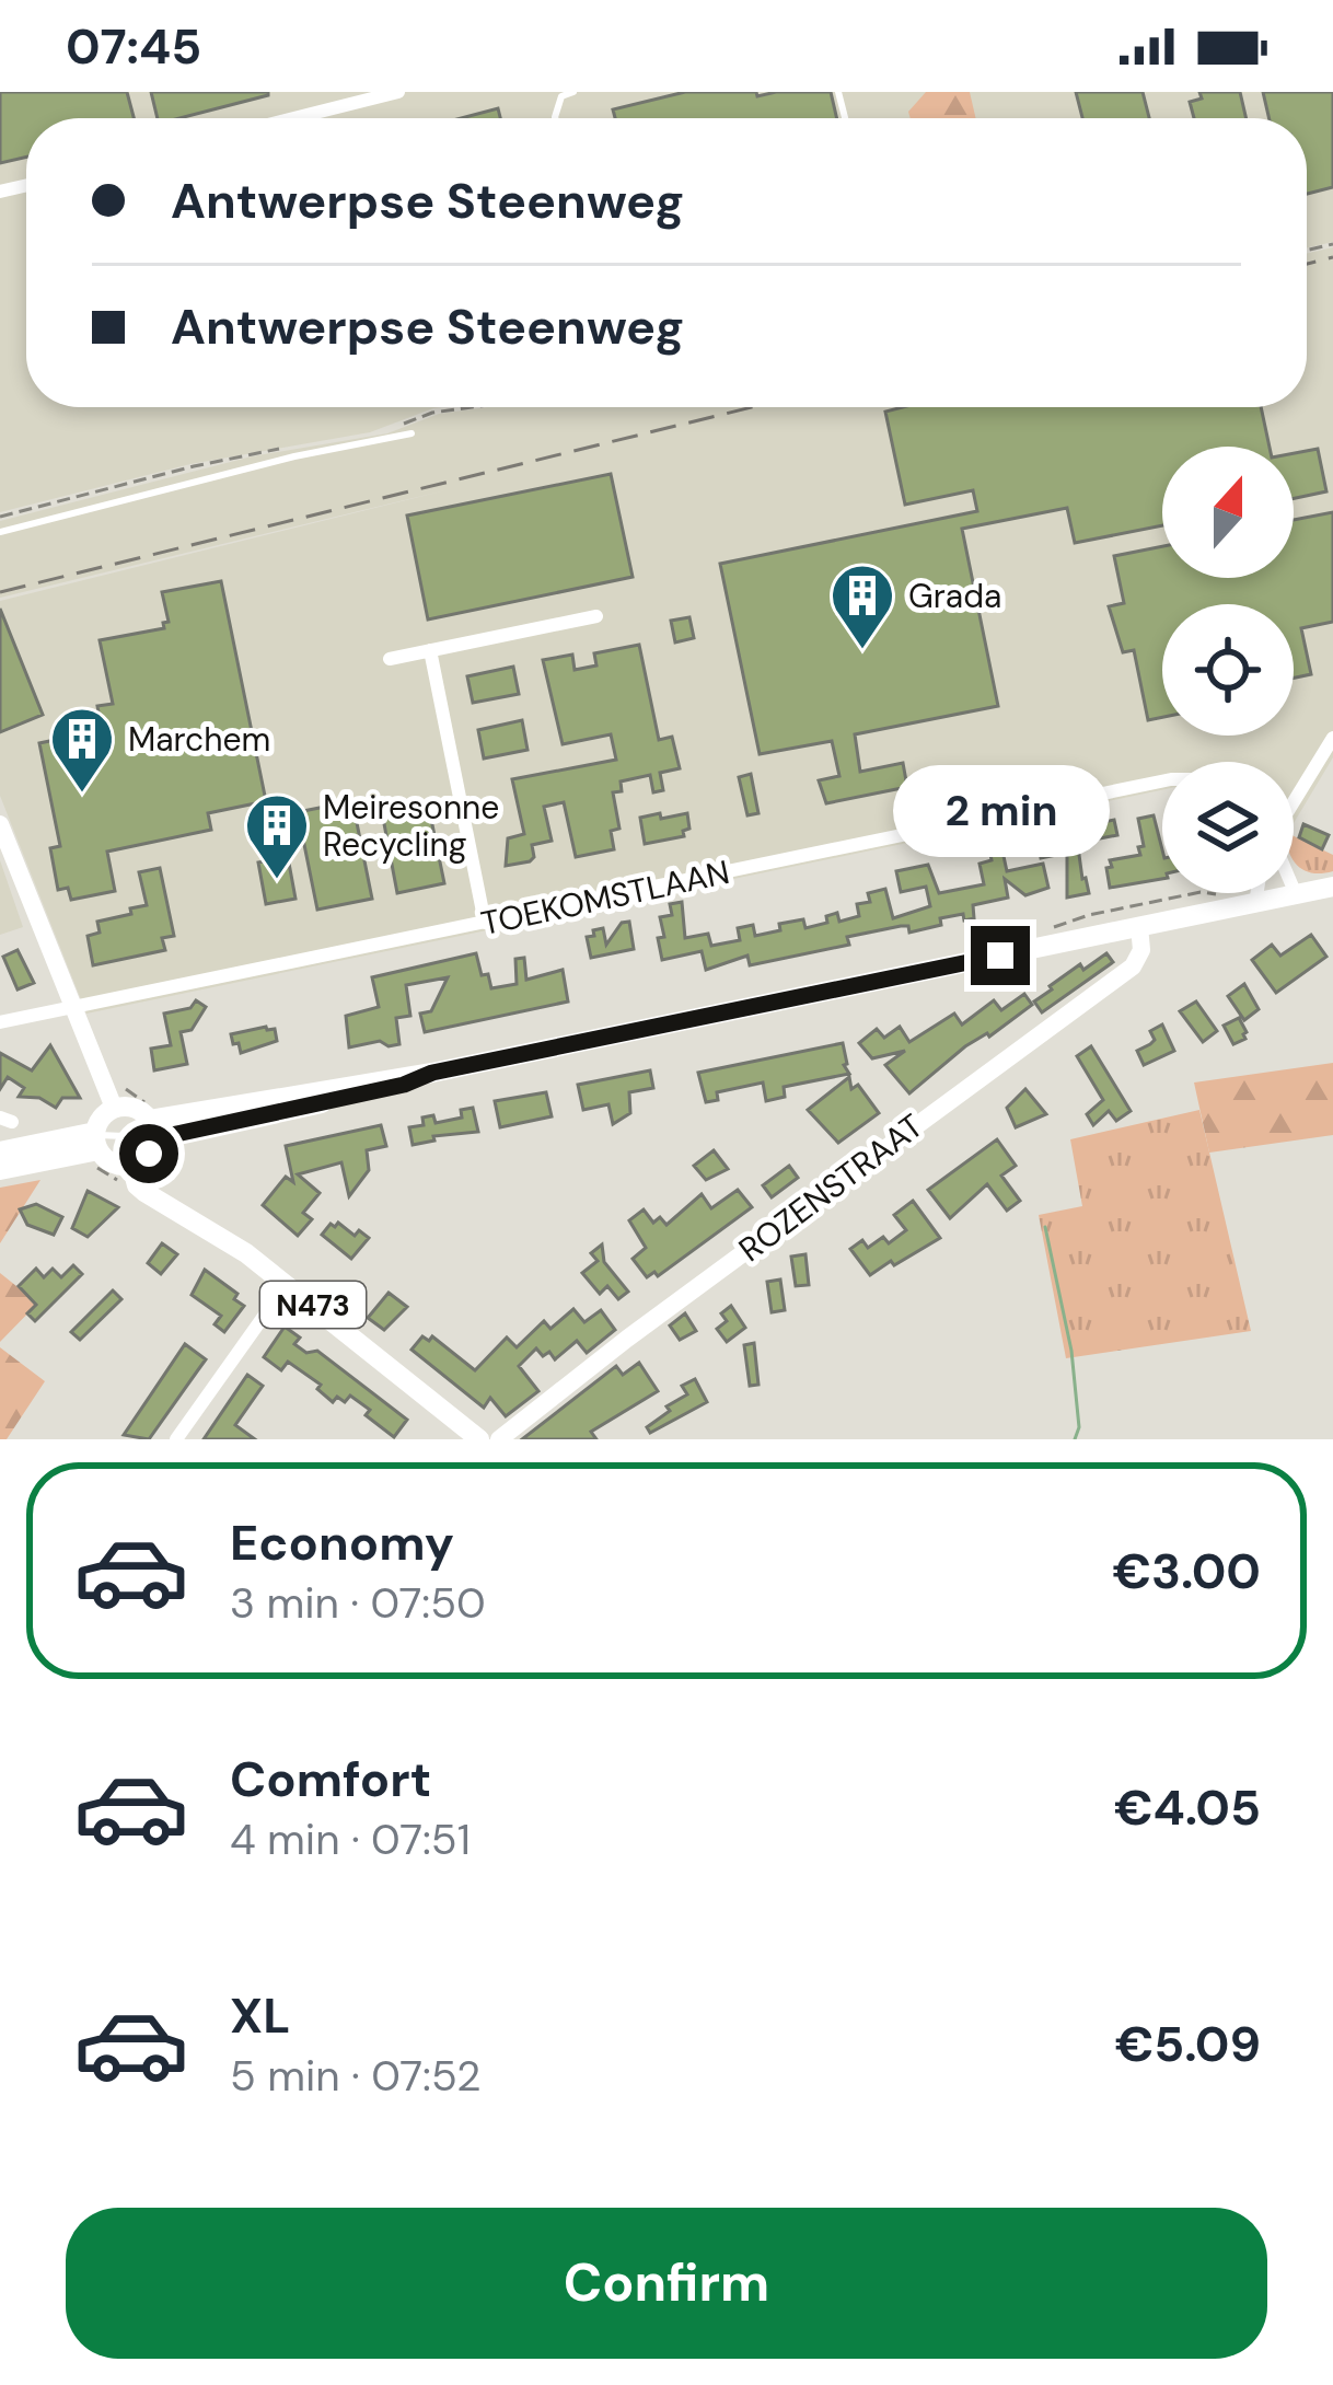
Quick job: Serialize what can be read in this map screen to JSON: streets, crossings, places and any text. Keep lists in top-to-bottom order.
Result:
{
  "streets": {
    "main road": ["N473"],
    "street": ["TOEKOMSTLAAN", "ROZENSTRAAT"]
  },
  "places": {
    "building": ["Grada", "Marchem", "Meiresonne Recycling"]
  },
  "north": "top",
  "page": {
    "status": "07:45",
    "banner": ["Antwerpse Steenweg", "Antwerpse Steenweg"],
    "bubble": "2 min",
    "list": [
      {
        "name": "Economy",
        "note": "3 min · 07:50",
        "value": "€3.00"
      },
      {
        "name": "Comfort",
        "note": "4 min · 07:51",
        "value": "€4.05"
      },
      {
        "name": "XL",
        "note": "5 min · 07:52",
        "value": "€5.09"
      }
    ],
    "buttons": "Confirm"
  }
}
